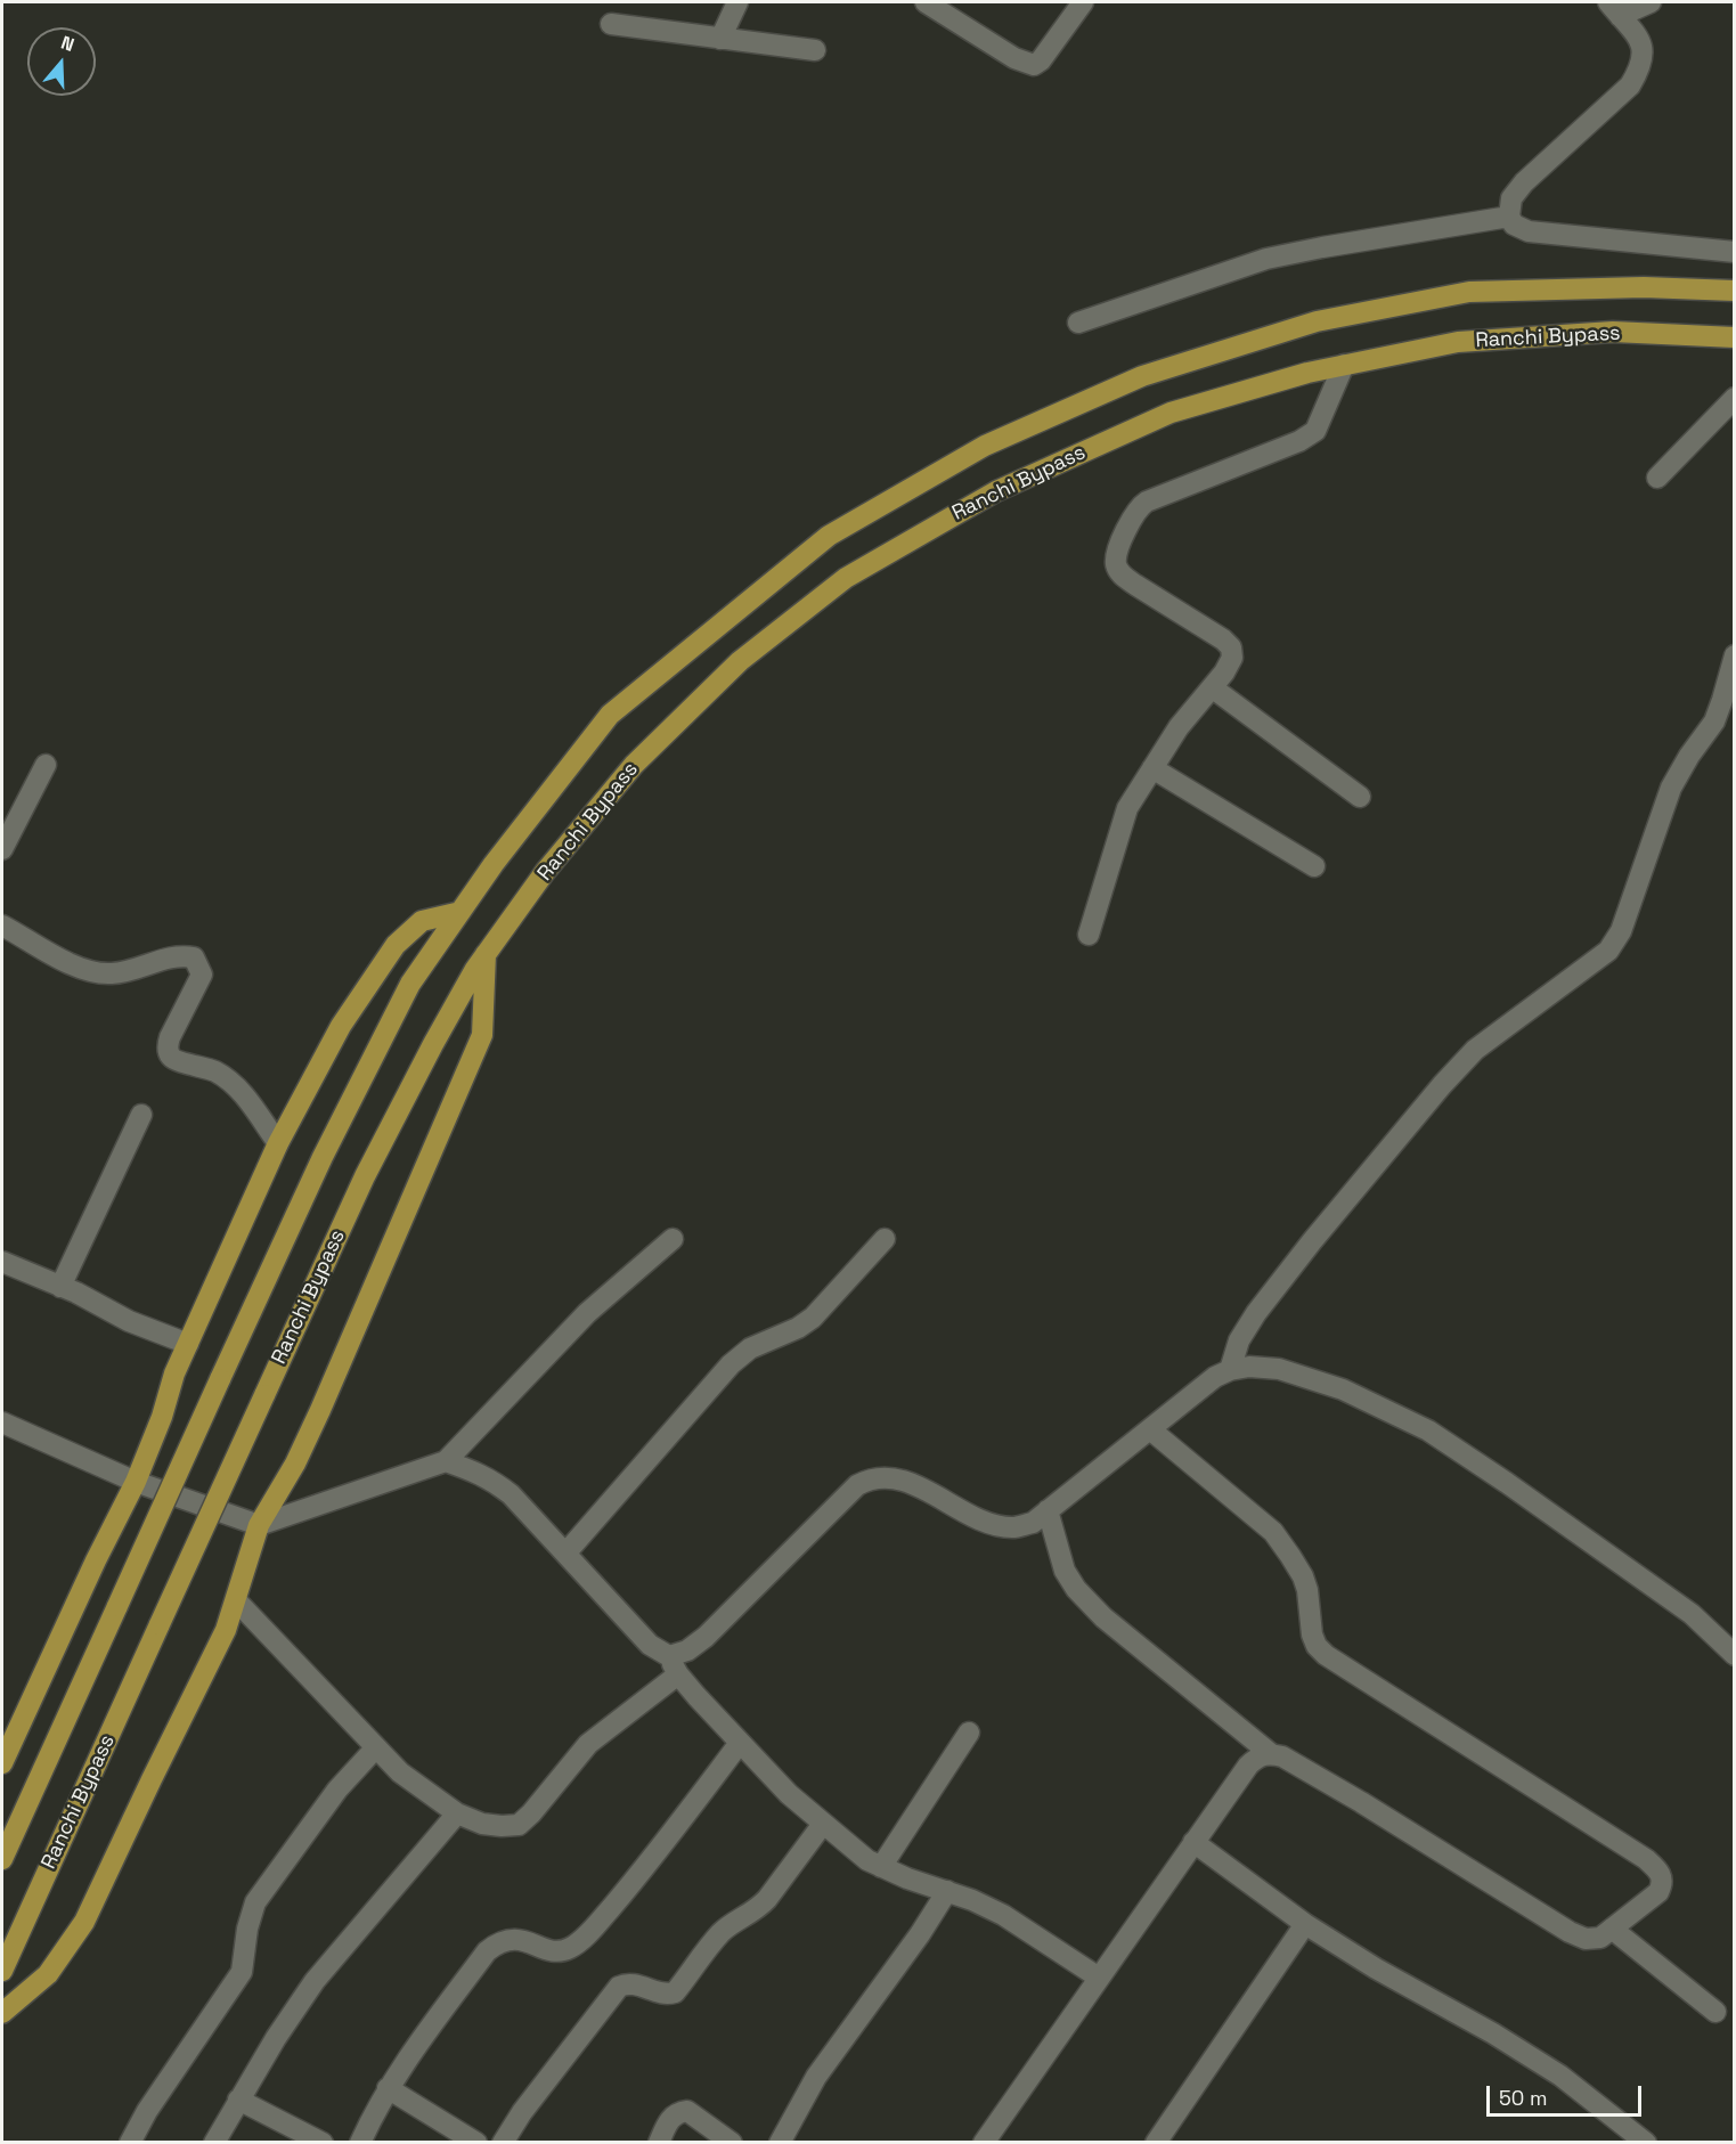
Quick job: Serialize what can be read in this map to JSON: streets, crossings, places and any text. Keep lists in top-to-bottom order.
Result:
{
  "streets": {
    "main road": ["Ranchi Bypass"]
  },
  "scale_bar": "50 m",
  "north": "top"
}
